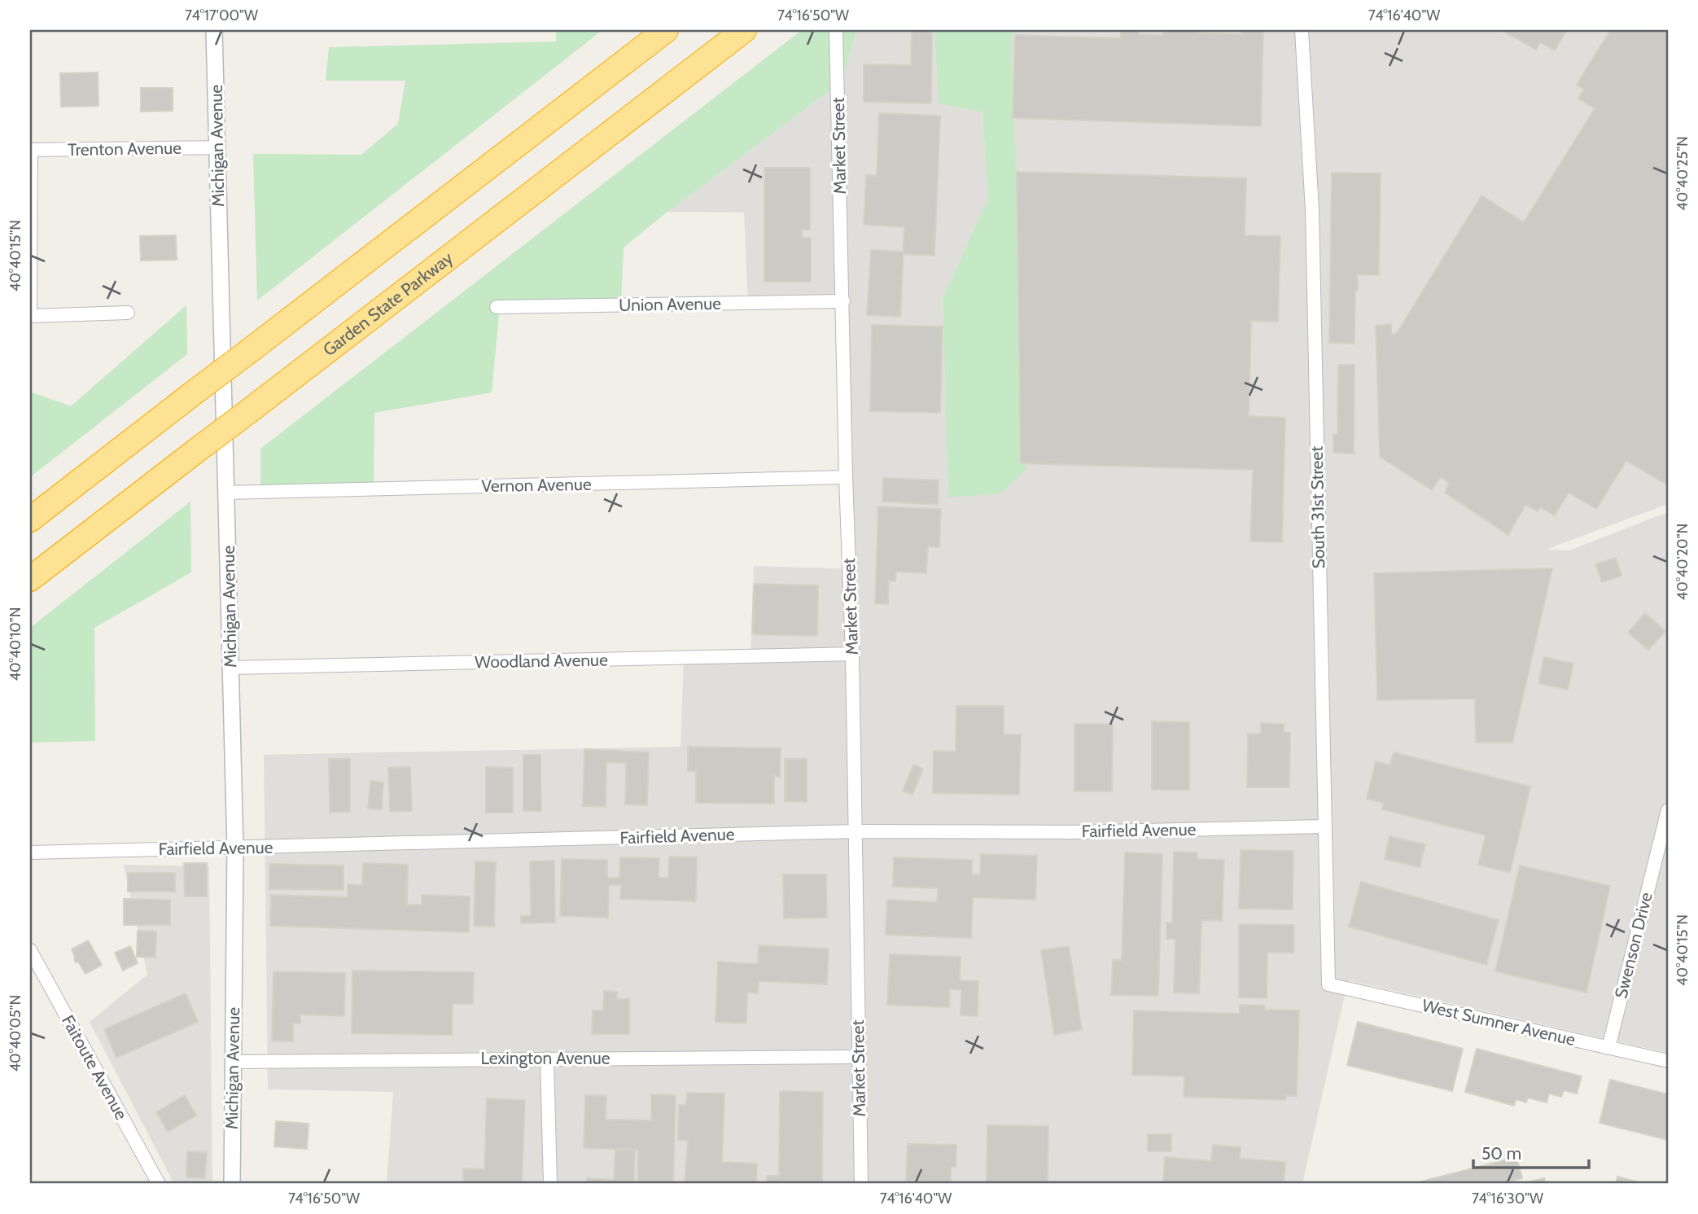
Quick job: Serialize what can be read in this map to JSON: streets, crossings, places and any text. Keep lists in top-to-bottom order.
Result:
{
  "streets": {
    "highway": ["Garden State Parkway"],
    "street": [
      "Michigan Avenue",
      "Market Street",
      "Trenton Avenue",
      "Union Avenue",
      "Vernon Avenue",
      "South 31st Street",
      "Woodland Avenue",
      "Fairfield Avenue",
      "Swenson Drive",
      "West Sumner Avenue",
      "Lexington Avenue",
      "Faitoute Avenue"
    ]
  },
  "crossings": [
    ["Michigan Avenue", "Trenton Avenue"],
    ["Michigan Avenue", "Vernon Avenue"],
    ["Michigan Avenue", "Woodland Avenue"],
    ["Michigan Avenue", "Fairfield Avenue"],
    ["Michigan Avenue", "Lexington Avenue"],
    ["Market Street", "Union Avenue"],
    ["Market Street", "Vernon Avenue"],
    ["Market Street", "Woodland Avenue"],
    ["Market Street", "Fairfield Avenue"],
    ["Market Street", "Lexington Avenue"],
    ["South 31st Street", "Fairfield Avenue"],
    ["South 31st Street", "West Sumner Avenue"],
    ["Swenson Drive", "West Sumner Avenue"]
  ],
  "scale_bar": "50 m",
  "coordinates": [
    "74°17'00\"W",
    "74°16'50\"W",
    "74°16'40\"W",
    "40°40'25\"N",
    "40°40'15\"N",
    "40°40'20\"N",
    "40°40'10\"N",
    "40°40'05\"N",
    "74°16'30\"W"
  ]
}
